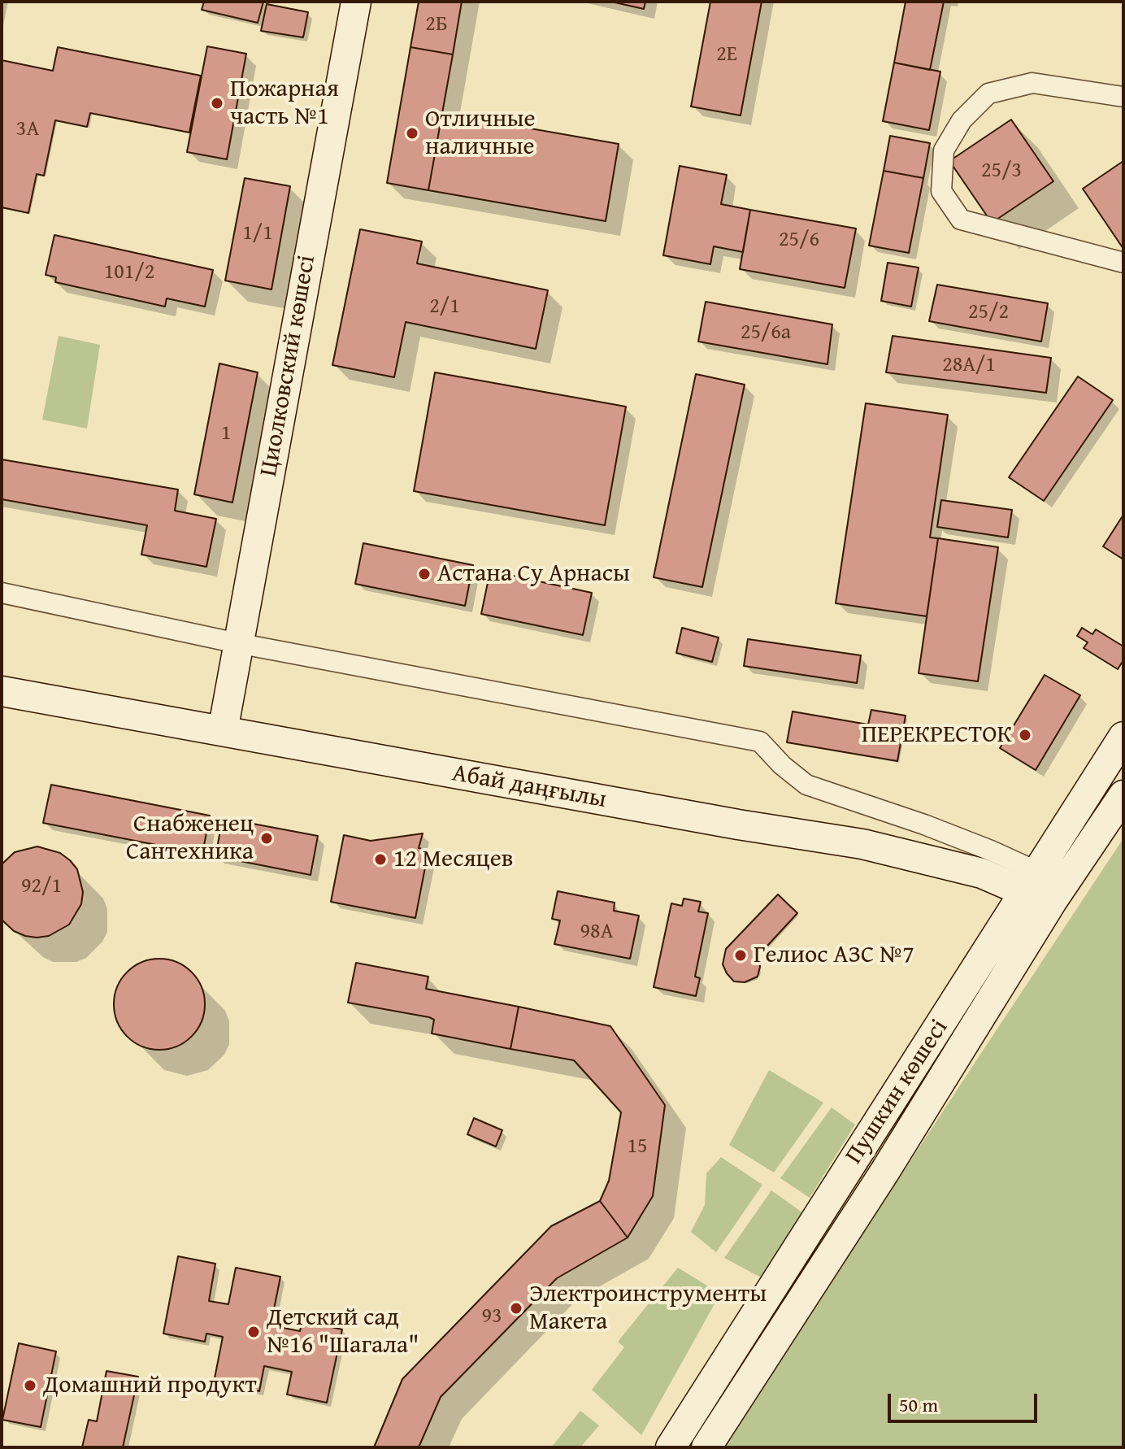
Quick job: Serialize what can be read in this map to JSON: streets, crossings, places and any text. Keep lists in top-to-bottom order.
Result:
{
  "streets": {
    "street": ["Циолковский көшесі", "Абай даңғылы", "Пушкин көшесі"]
  },
  "crossings": [
    ["Циолковский көшесі", "Абай даңғылы"],
    ["Абай даңғылы", "Пушкин көшесі"]
  ],
  "places": [
    "Пожарная часть №1",
    "Отличные наличные",
    "Астана Су Арнасы",
    "ПЕРЕКРЕСТОК",
    "Снабженец Сантехника",
    "12 Месяцев",
    "Гелиос АЗС №7",
    "Электроинструменты Макета",
    "Детский сад №16 \"Шагала\"",
    "Домашний продукт"
  ],
  "house_numbers": [
    "2Б",
    "2Е",
    "3А",
    "25/3",
    "1/1",
    "25/6",
    "101/2",
    "2/1",
    "25/2",
    "25/6а",
    "28А/1",
    "1",
    "92/1",
    "98А",
    "15",
    "93"
  ],
  "scale_bar": "50 m"
}
